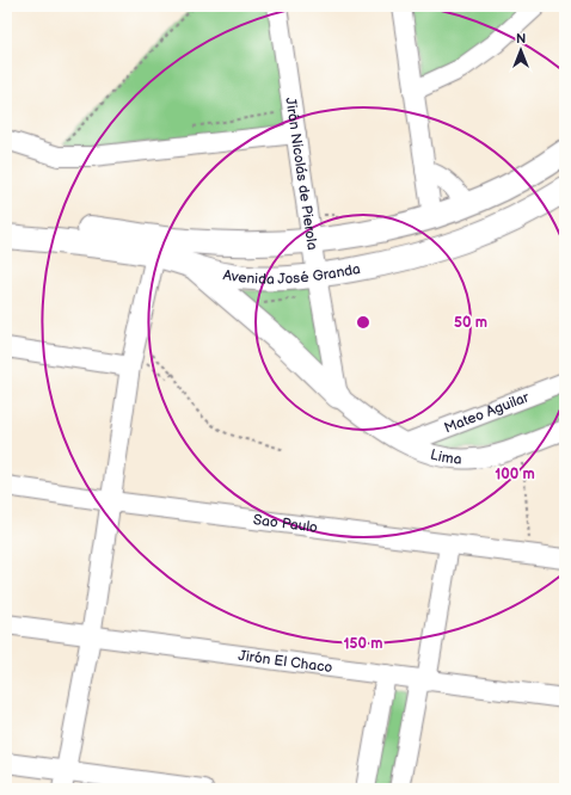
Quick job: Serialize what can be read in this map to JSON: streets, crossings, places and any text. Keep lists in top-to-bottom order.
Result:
{
  "streets": {
    "main road": ["Avenida José Granda"],
    "street": [
      "Jirón Nicolás de Pierola",
      "Mateo Aguilar",
      "Lima",
      "Sao Paulo",
      "Jirón El Chaco"
    ]
  },
  "crossings": [
    ["Jirón Nicolás de Pierola", "Avenida José Granda"],
    ["Jirón Nicolás de Pierola", "Lima"],
    ["Mateo Aguilar", "Lima"]
  ],
  "north": "top",
  "rings": ["50 m", "100 m", "150 m"]
}
